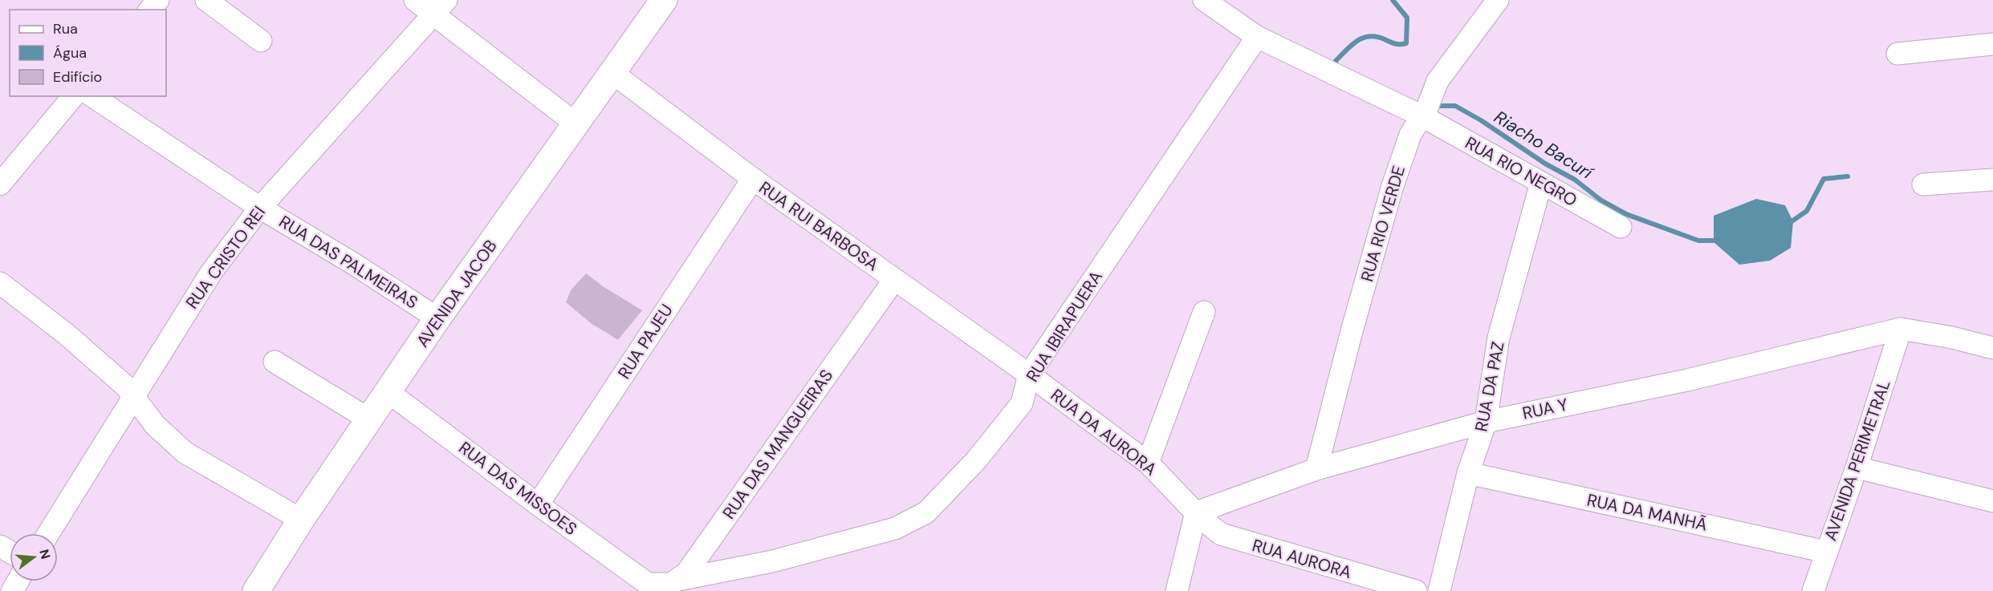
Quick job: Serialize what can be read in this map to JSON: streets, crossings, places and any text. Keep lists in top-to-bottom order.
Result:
{
  "streets": {
    "main road": ["AVENIDA JACOB"],
    "street": [
      "RUA RIO NEGRO",
      "RUA RIO VERDE",
      "RUA RUI BARBOSA",
      "RUA CRISTO REI",
      "RUA DAS PALMEIRAS",
      "RUA IBIRAPUERA",
      "RUA PAJEU",
      "RUA DA PAZ",
      "RUA Y",
      "RUA DA AURORA",
      "RUA DAS MANGUEIRAS",
      "AVENIDA PERIMETRAL",
      "RUA DAS MISSOES",
      "RUA DA MANHÃ",
      "RUA AURORA"
    ]
  },
  "crossings": [
    ["RUA RIO NEGRO", "RUA RIO VERDE"],
    ["RUA RIO NEGRO", "RUA IBIRAPUERA"],
    ["RUA RIO NEGRO", "RUA DA PAZ"],
    ["RUA RIO VERDE", "RUA Y"],
    ["RUA RUI BARBOSA", "AVENIDA JACOB"],
    ["RUA RUI BARBOSA", "RUA IBIRAPUERA"],
    ["RUA RUI BARBOSA", "RUA PAJEU"],
    ["RUA RUI BARBOSA", "RUA DA AURORA"],
    ["RUA RUI BARBOSA", "RUA DAS MANGUEIRAS"],
    ["RUA CRISTO REI", "RUA DAS PALMEIRAS"],
    ["RUA DAS PALMEIRAS", "AVENIDA JACOB"],
    ["AVENIDA JACOB", "RUA DAS MISSOES"],
    ["RUA IBIRAPUERA", "RUA DA AURORA"],
    ["RUA IBIRAPUERA", "RUA DAS MANGUEIRAS"],
    ["RUA IBIRAPUERA", "RUA DAS MISSOES"],
    ["RUA PAJEU", "RUA DAS MISSOES"],
    ["RUA DA PAZ", "RUA Y"],
    ["RUA DA PAZ", "RUA DA MANHÃ"],
    ["RUA Y", "RUA DA AURORA"],
    ["RUA Y", "AVENIDA PERIMETRAL"],
    ["RUA Y", "RUA AURORA"],
    ["RUA DA AURORA", "RUA AURORA"],
    ["RUA DAS MANGUEIRAS", "RUA DAS MISSOES"],
    ["AVENIDA PERIMETRAL", "RUA DA MANHÃ"]
  ],
  "water": ["Riacho Bacurí"],
  "legend": ["Rua", "Água", "Edifício"],
  "north": "right"
}
